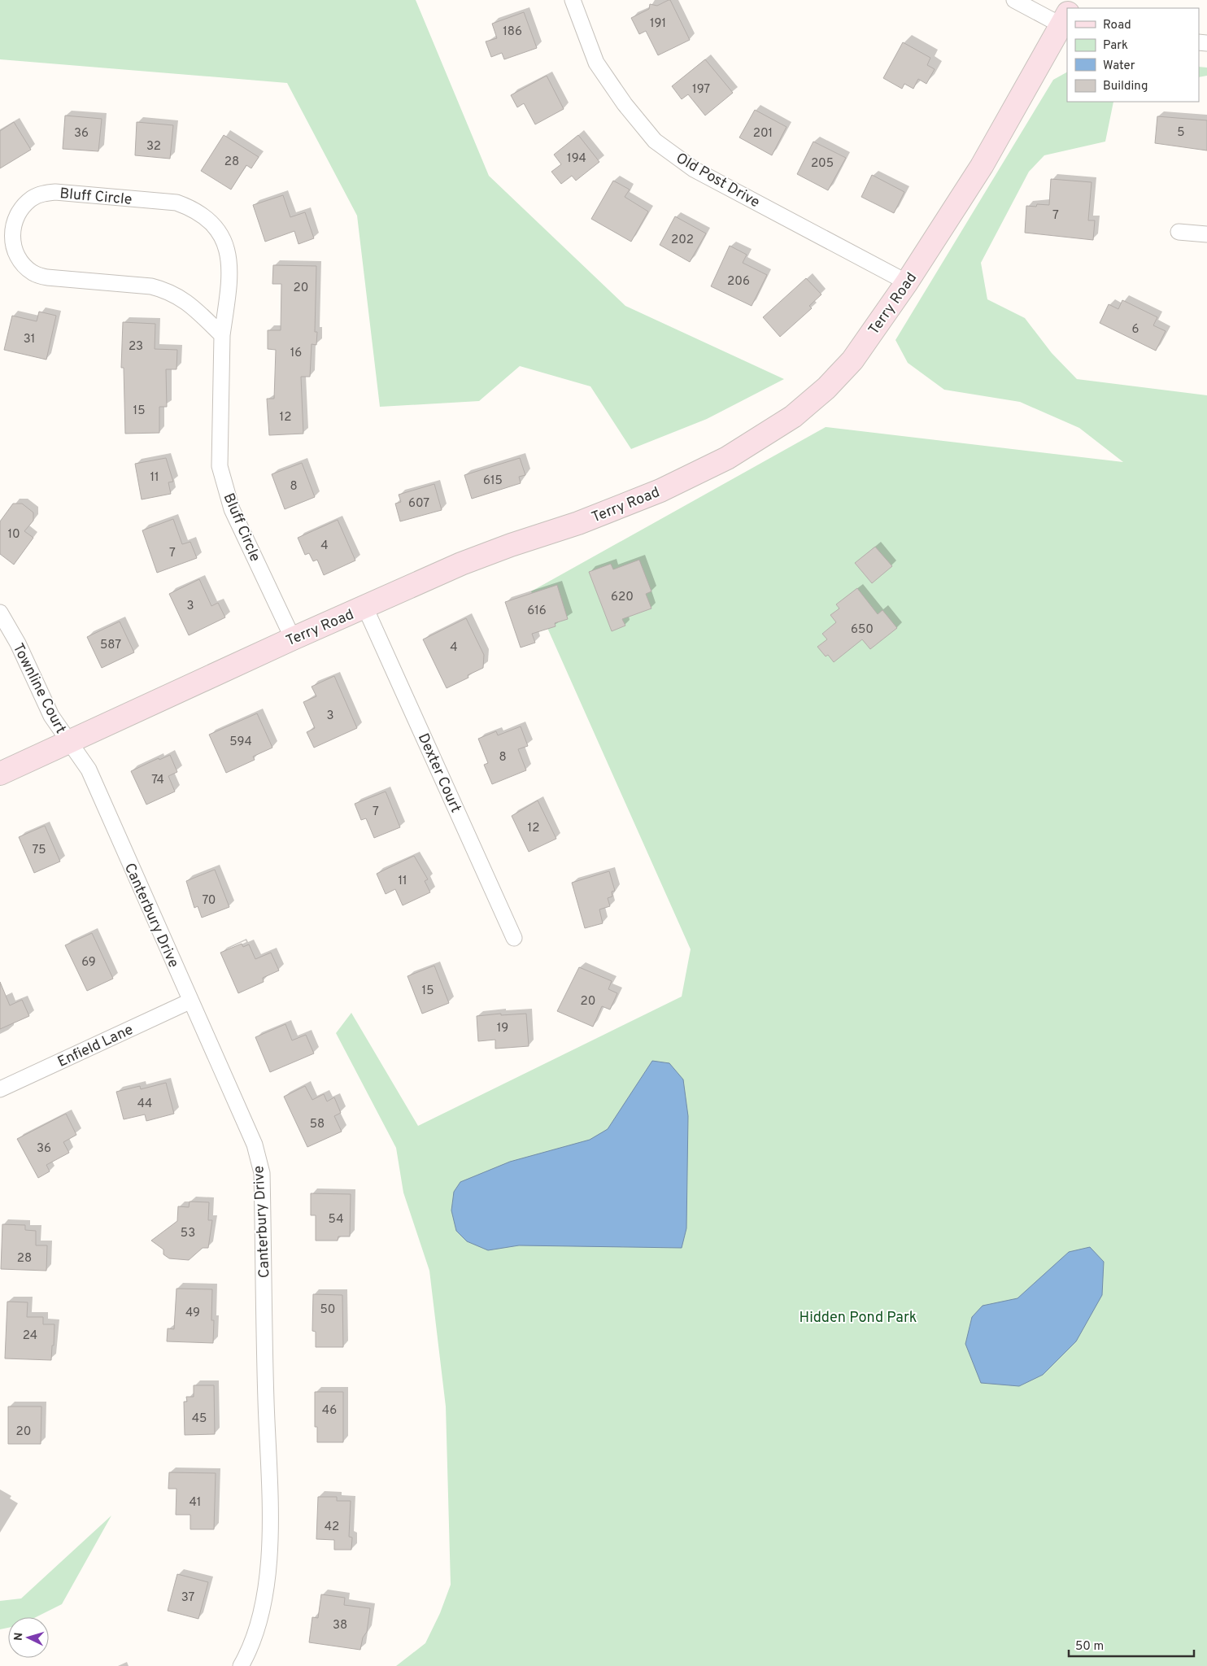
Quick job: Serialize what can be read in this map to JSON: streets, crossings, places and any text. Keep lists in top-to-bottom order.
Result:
{
  "streets": {
    "street": [
      "Old Post Drive",
      "Bluff Circle",
      "Terry Road",
      "Townline Court",
      "Dexter Court",
      "Canterbury Drive",
      "Enfield Lane"
    ]
  },
  "crossings": [
    ["Old Post Drive", "Terry Road"],
    ["Bluff Circle", "Terry Road"],
    ["Terry Road", "Townline Court"],
    ["Terry Road", "Dexter Court"],
    ["Terry Road", "Canterbury Drive"],
    ["Townline Court", "Canterbury Drive"],
    ["Canterbury Drive", "Enfield Lane"]
  ],
  "parks": ["Hidden Pond Park"],
  "house_numbers": [
    "191",
    "186",
    "197",
    "5",
    "36",
    "201",
    "32",
    "194",
    "28",
    "205",
    "7",
    "202",
    "206",
    "20",
    "6",
    "31",
    "23",
    "16",
    "15",
    "12",
    "11",
    "615",
    "8",
    "607",
    "10",
    "4",
    "7",
    "620",
    "3",
    "616",
    "650",
    "587",
    "4",
    "3",
    "594",
    "8",
    "74",
    "7",
    "12",
    "75",
    "11",
    "70",
    "69",
    "15",
    "20",
    "19",
    "44",
    "58",
    "36",
    "54",
    "53",
    "28",
    "50",
    "49",
    "24",
    "46",
    "45",
    "20",
    "41",
    "42",
    "37",
    "38"
  ],
  "legend": [
    "Road",
    "Park",
    "Water",
    "Building"
  ],
  "scale_bar": "50 m",
  "north": "left"
}
